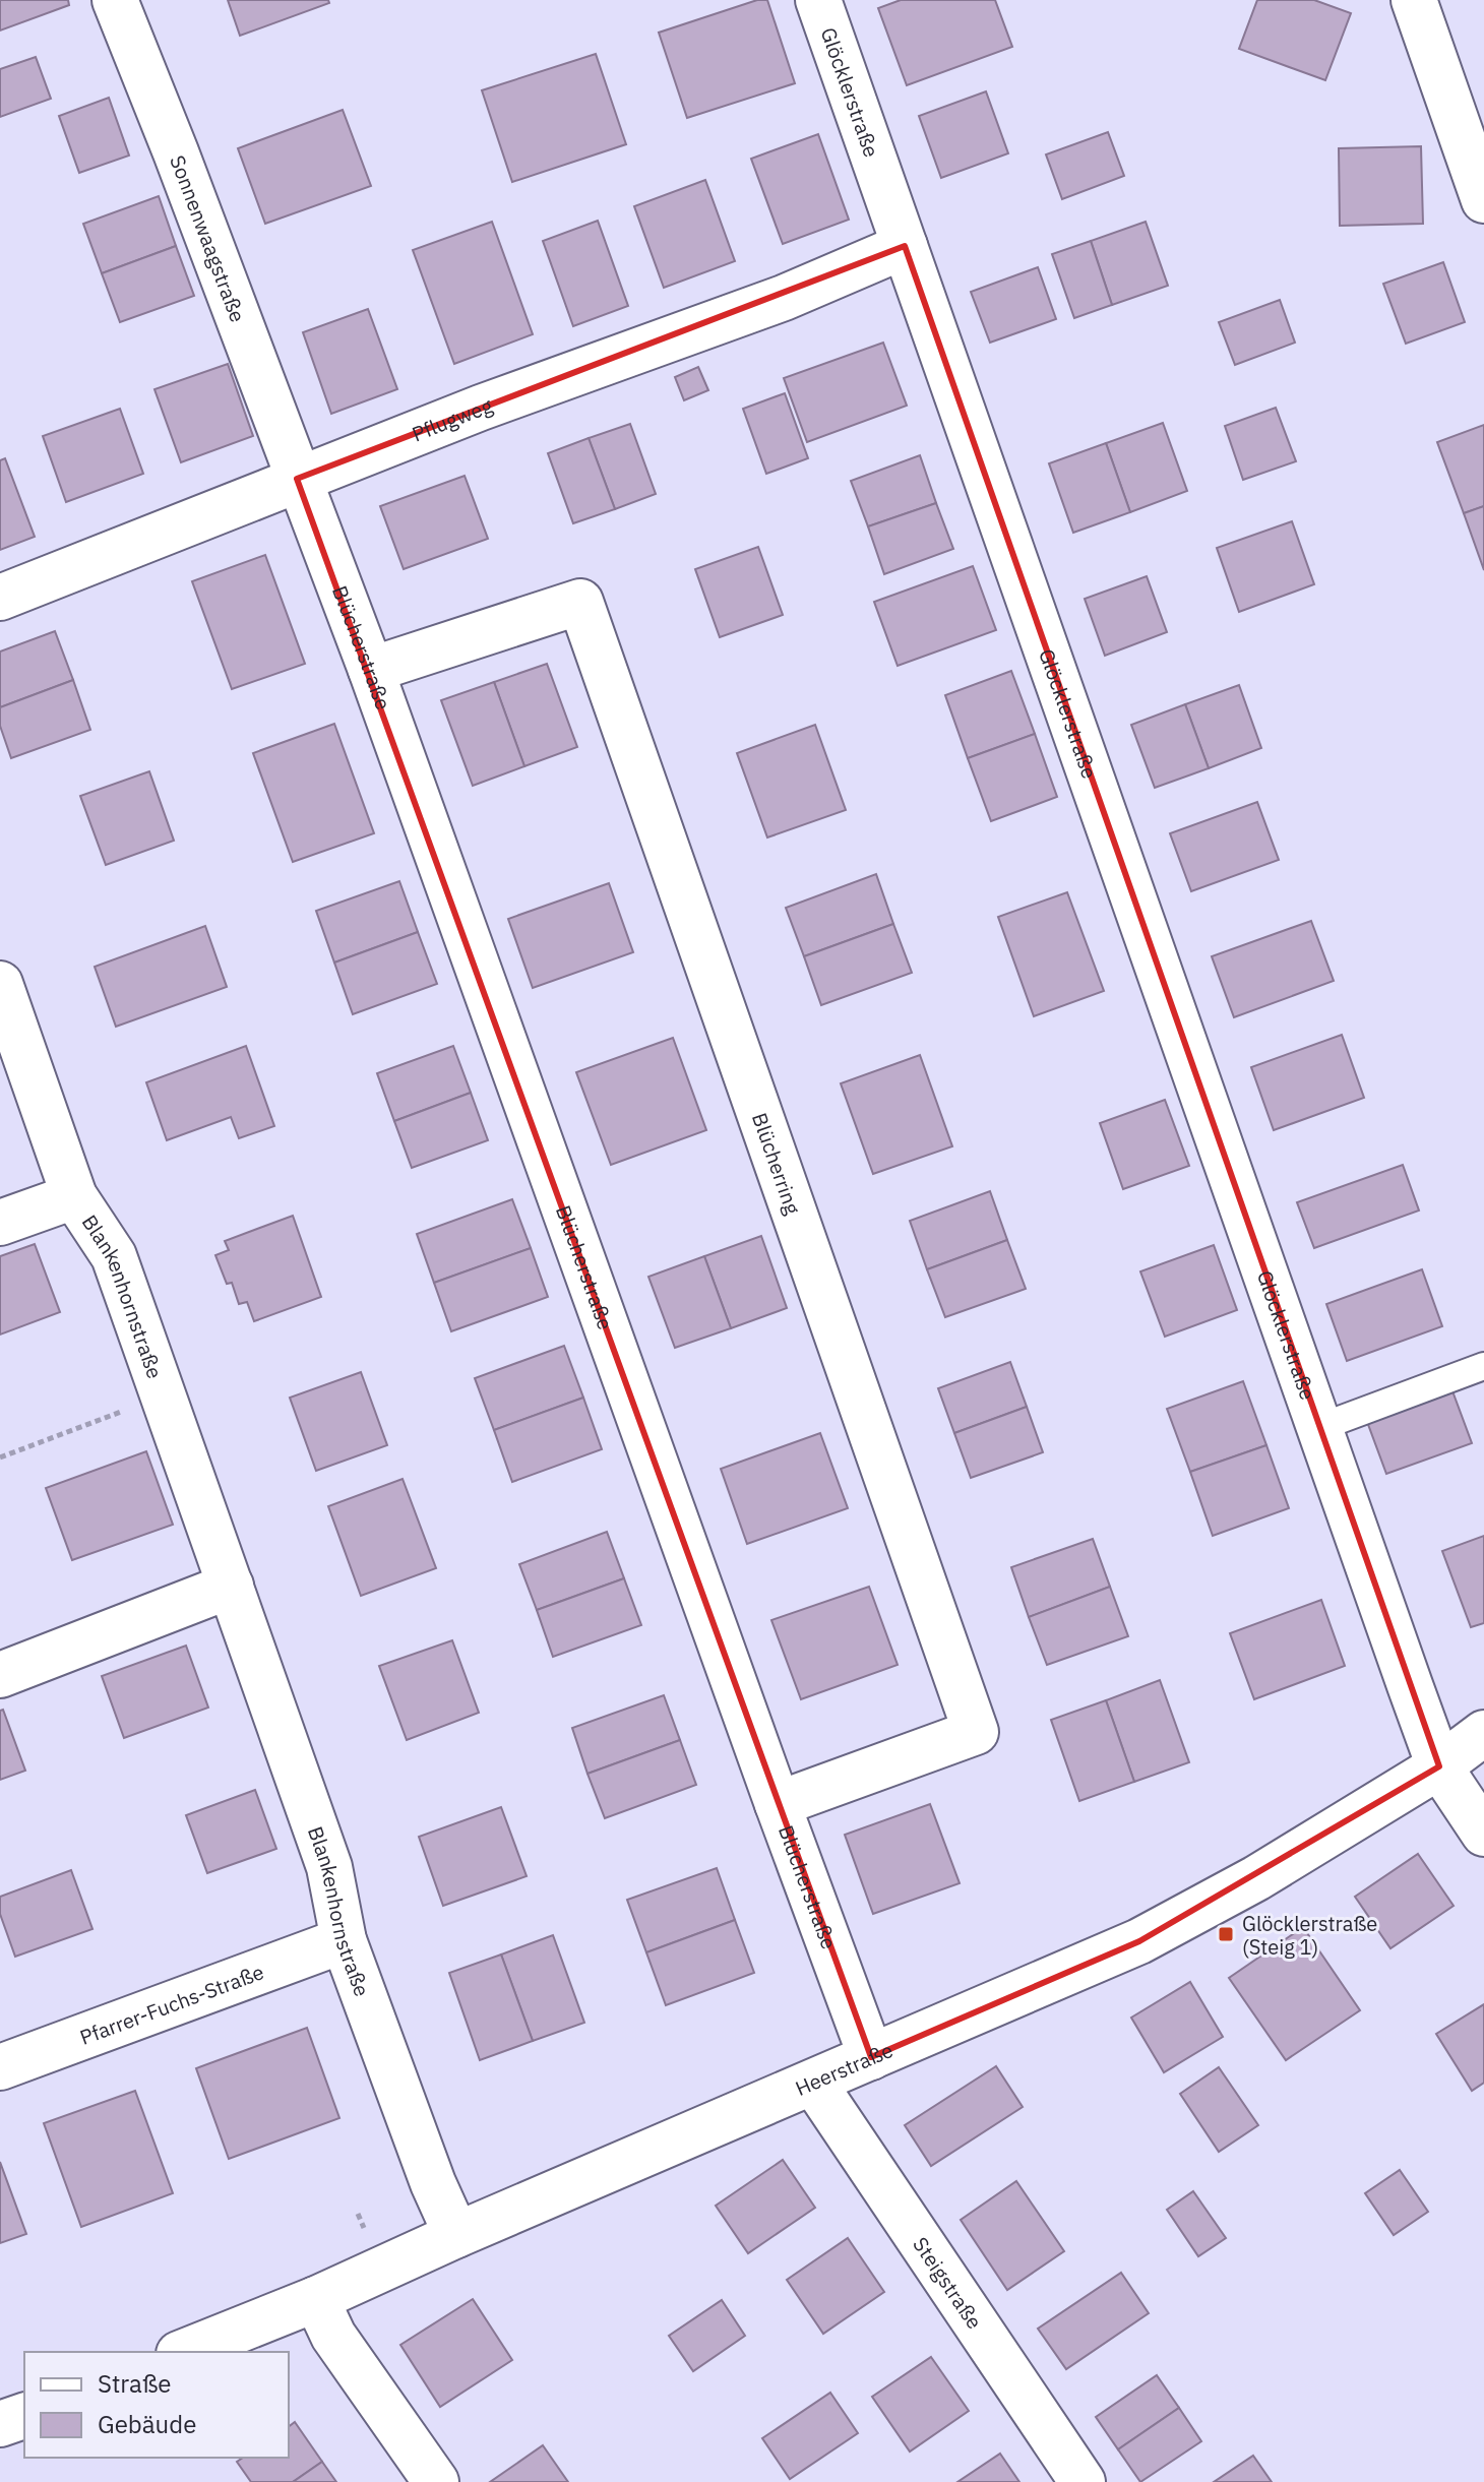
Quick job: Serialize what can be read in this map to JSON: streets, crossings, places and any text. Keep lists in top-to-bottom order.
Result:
{
  "streets": {
    "street": [
      "Glöcklerstraße",
      "Sonnenwaagstraße",
      "Pflugweg",
      "Blücherstraße",
      "Blücherring",
      "Blankenhornstraße",
      "Pfarrer-Fuchs-Straße",
      "Heerstraße",
      "Steigstraße"
    ]
  },
  "crossings": [
    ["Glöcklerstraße", "Pflugweg"],
    ["Glöcklerstraße", "Heerstraße"],
    ["Sonnenwaagstraße", "Pflugweg"],
    ["Sonnenwaagstraße", "Blücherstraße"],
    ["Pflugweg", "Blücherstraße"],
    ["Blücherstraße", "Blücherring"],
    ["Blücherstraße", "Heerstraße"],
    ["Blankenhornstraße", "Pfarrer-Fuchs-Straße"],
    ["Blankenhornstraße", "Heerstraße"],
    ["Heerstraße", "Steigstraße"]
  ],
  "places": {
    "transit": ["Glöcklerstraße (Steig 1)"]
  },
  "legend": ["Straße", "Gebäude"]
}
